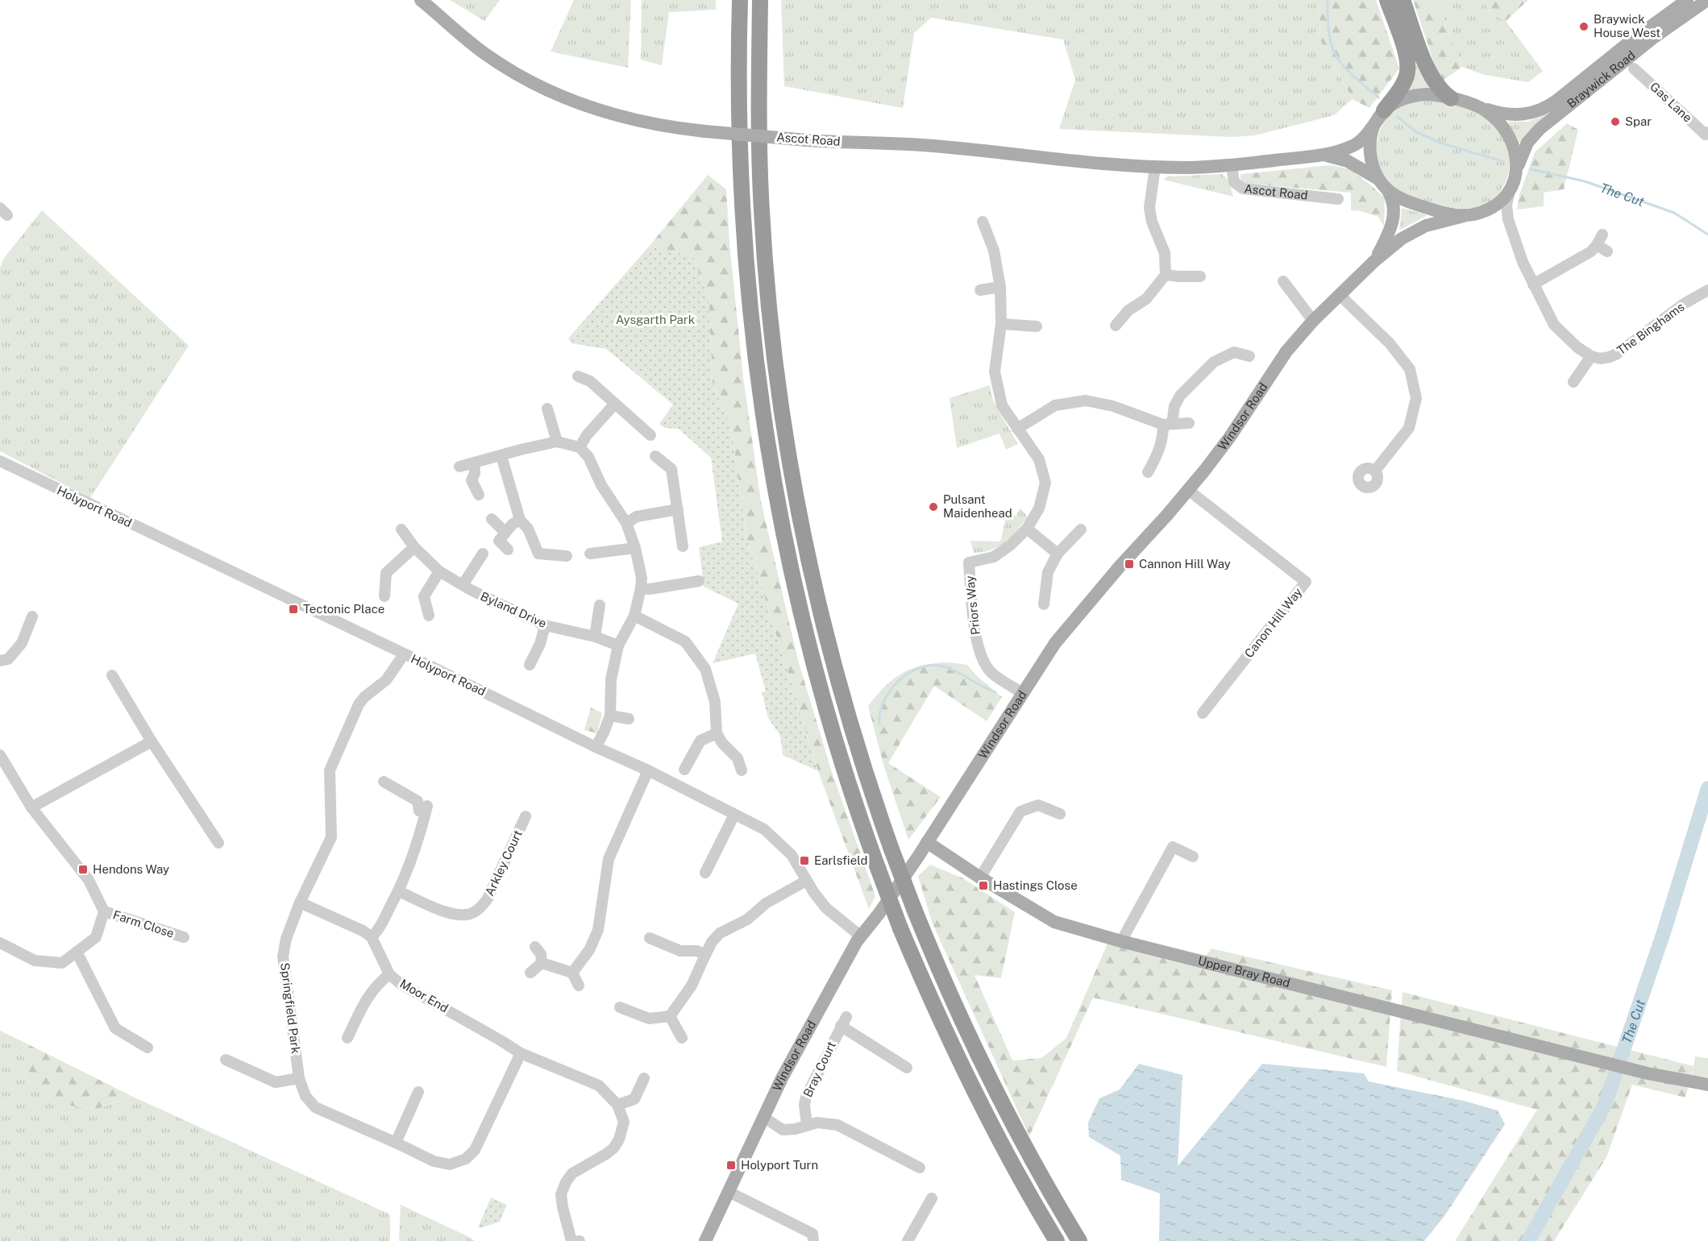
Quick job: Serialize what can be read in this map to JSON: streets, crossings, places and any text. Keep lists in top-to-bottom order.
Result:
{
  "streets": {
    "main road": [
      "Braywick Road",
      "Ascot Road",
      "Windsor Road",
      "Upper Bray Road"
    ],
    "street": [
      "Gas Lane",
      "The Binghams",
      "Holyport Road",
      "Priors Way",
      "Byland Drive",
      "Canon Hill Way",
      "Arkley Court",
      "Farm Close",
      "Moor End",
      "Springfield Park",
      "Bray Court"
    ]
  },
  "crossings": [
    ["Braywick Road", "Ascot Road"],
    ["Braywick Road", "Windsor Road"],
    ["Ascot Road", "Windsor Road"],
    ["Windsor Road", "Holyport Road"],
    ["Windsor Road", "Priors Way"],
    ["Windsor Road", "Canon Hill Way"],
    ["Windsor Road", "Upper Bray Road"],
    ["Holyport Road", "Springfield Park"],
    ["Moor End", "Springfield Park"]
  ],
  "water": ["The Cut"],
  "parks": ["Aysgarth Park"],
  "places": {
    "other": ["Braywick House West", "Spar", "Pulsant Maidenhead"],
    "transit": [
      "Cannon Hill Way",
      "Tectonic Place",
      "Earlsfield",
      "Hendons Way",
      "Hastings Close",
      "Holyport Turn"
    ]
  }
}
